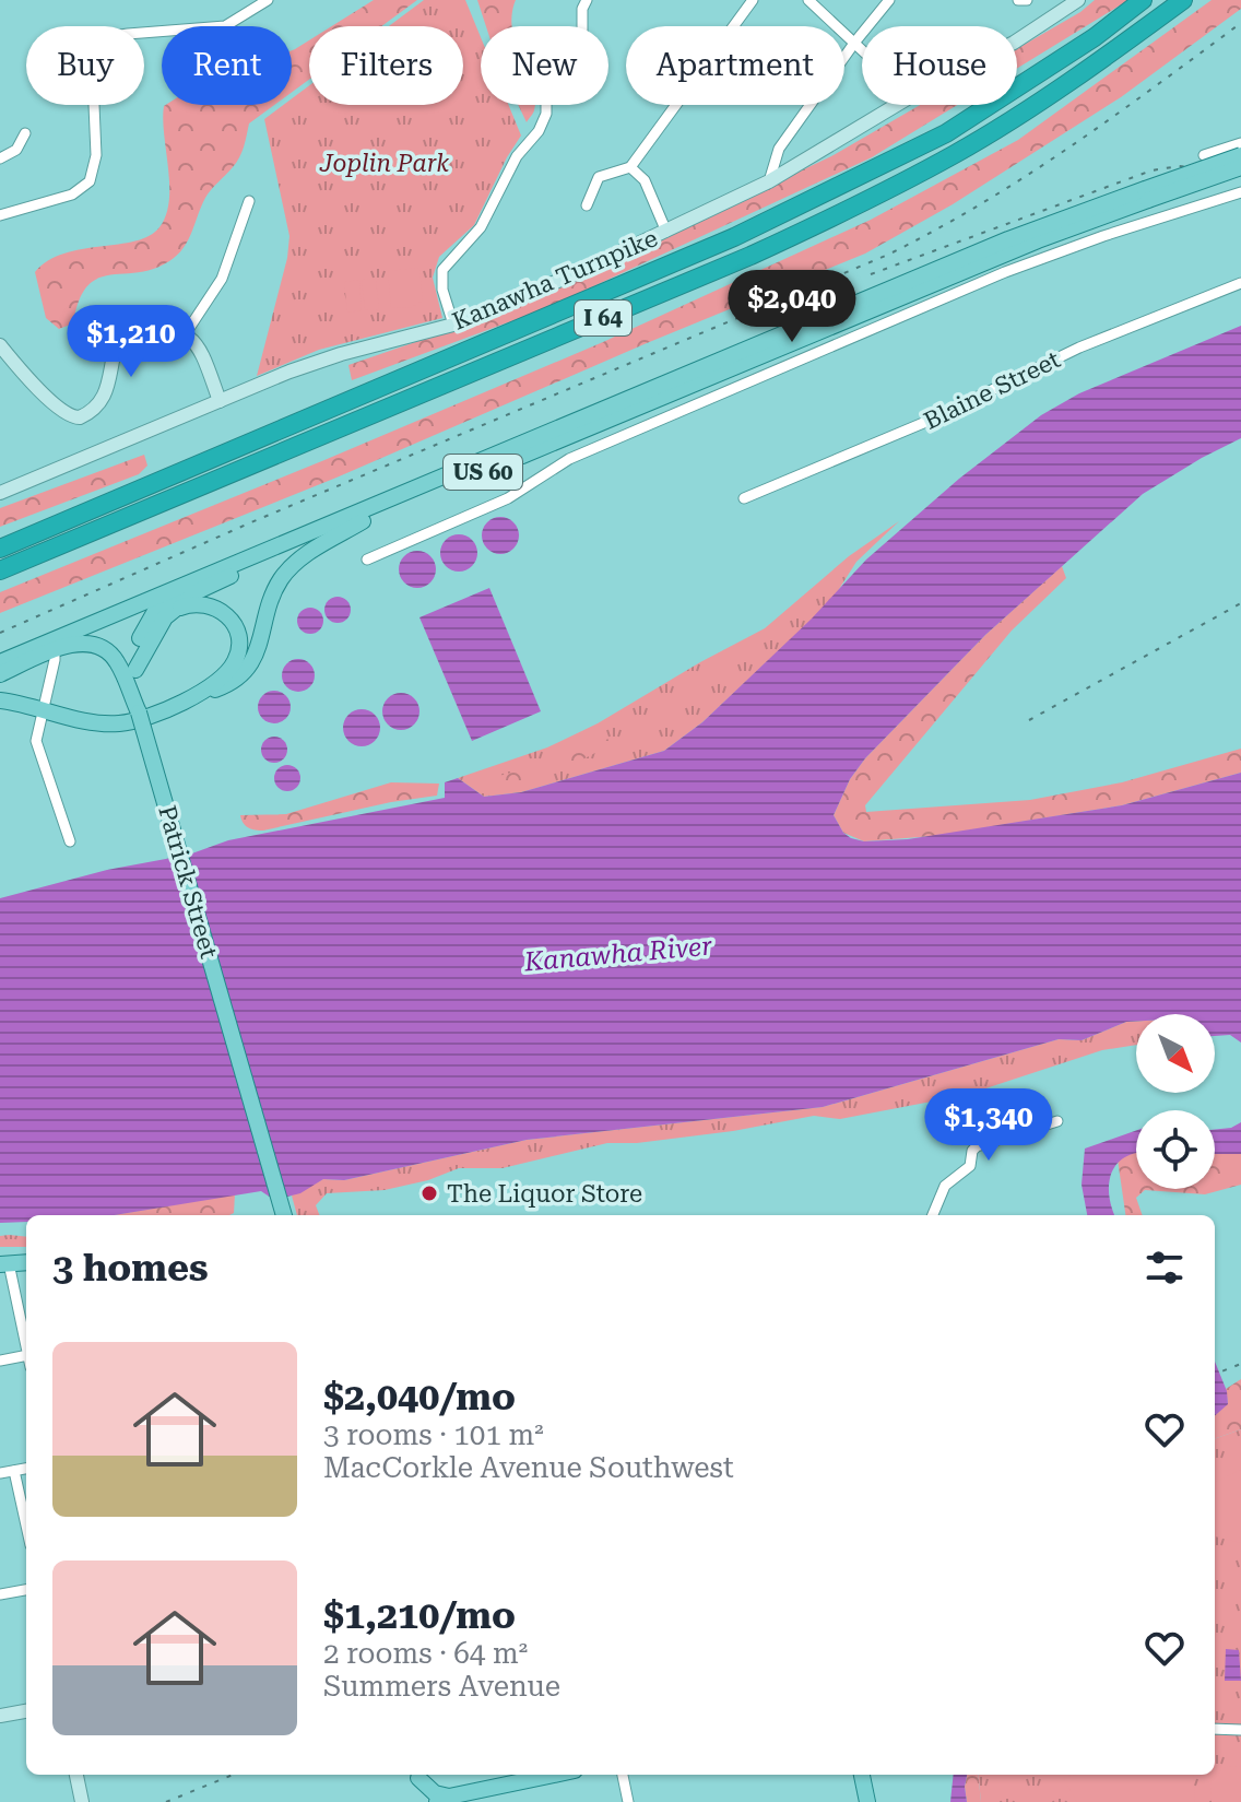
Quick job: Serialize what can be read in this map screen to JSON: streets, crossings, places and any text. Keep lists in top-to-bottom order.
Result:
{
  "streets": {
    "highway": ["I 64"],
    "main road": ["Kanawha Turnpike", "US 60", "Patrick Street"],
    "street": ["Blaine Street"]
  },
  "crossings": [
    ["US 60", "Patrick Street"]
  ],
  "water": ["Kanawha River"],
  "parks": ["Joplin Park"],
  "places": ["The Liquor Store"],
  "north": "bottom right",
  "page": {
    "chip": [
      "Buy",
      "Rent",
      "Filters",
      "New",
      "Apartment",
      "House"
    ],
    "price": ["$2,040", "$1,210", "$1,340"],
    "heading": "3 homes",
    "list": [
      {
        "name": "$2,040/mo",
        "note": "3 rooms · 101 m² · MacCorkle Avenue Southwest"
      },
      {
        "name": "$1,210/mo",
        "note": "2 rooms · 64 m² · Summers Avenue"
      }
    ]
  }
}
